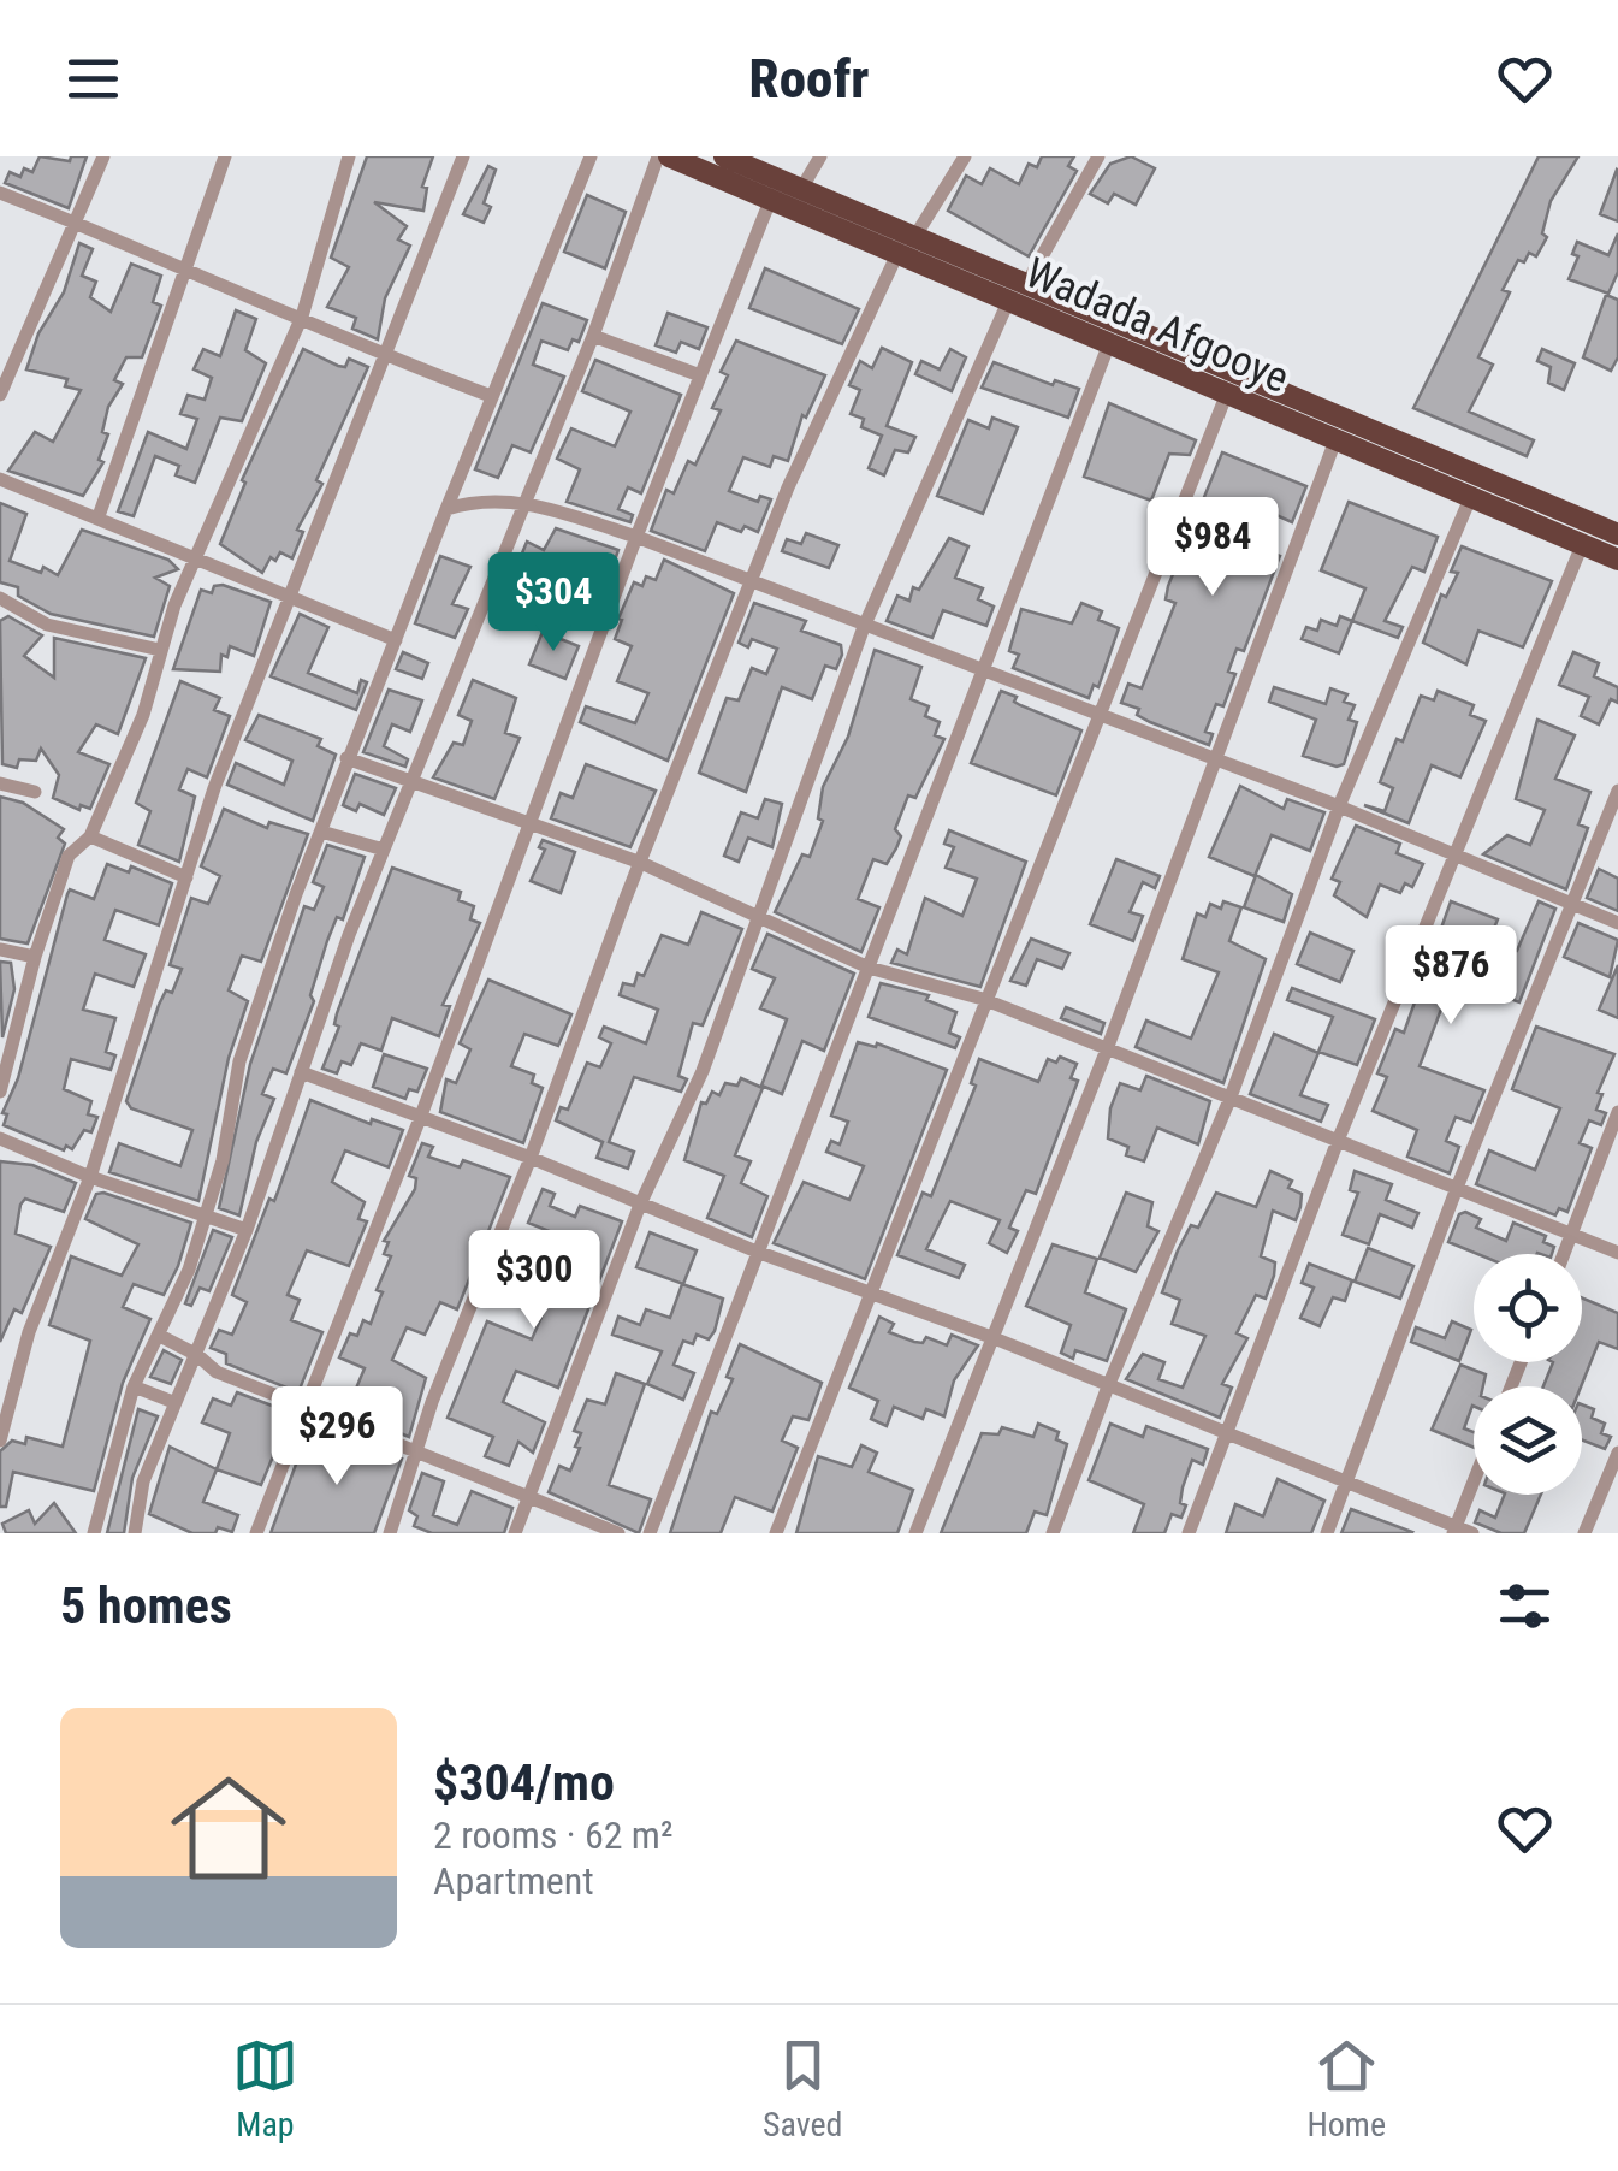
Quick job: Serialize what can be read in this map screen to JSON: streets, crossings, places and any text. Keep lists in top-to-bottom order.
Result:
{
  "streets": {
    "highway": ["Wadada Afgooye"]
  },
  "page": {
    "header": "Roofr",
    "price": [
      "$984",
      "$304",
      "$876",
      "$300",
      "$296"
    ],
    "heading": "5 homes",
    "list": [
      {
        "name": "$304/mo",
        "note": "2 rooms · 62 m² · Apartment"
      }
    ],
    "tabs": ["Map", "Saved", "Home"]
  }
}
